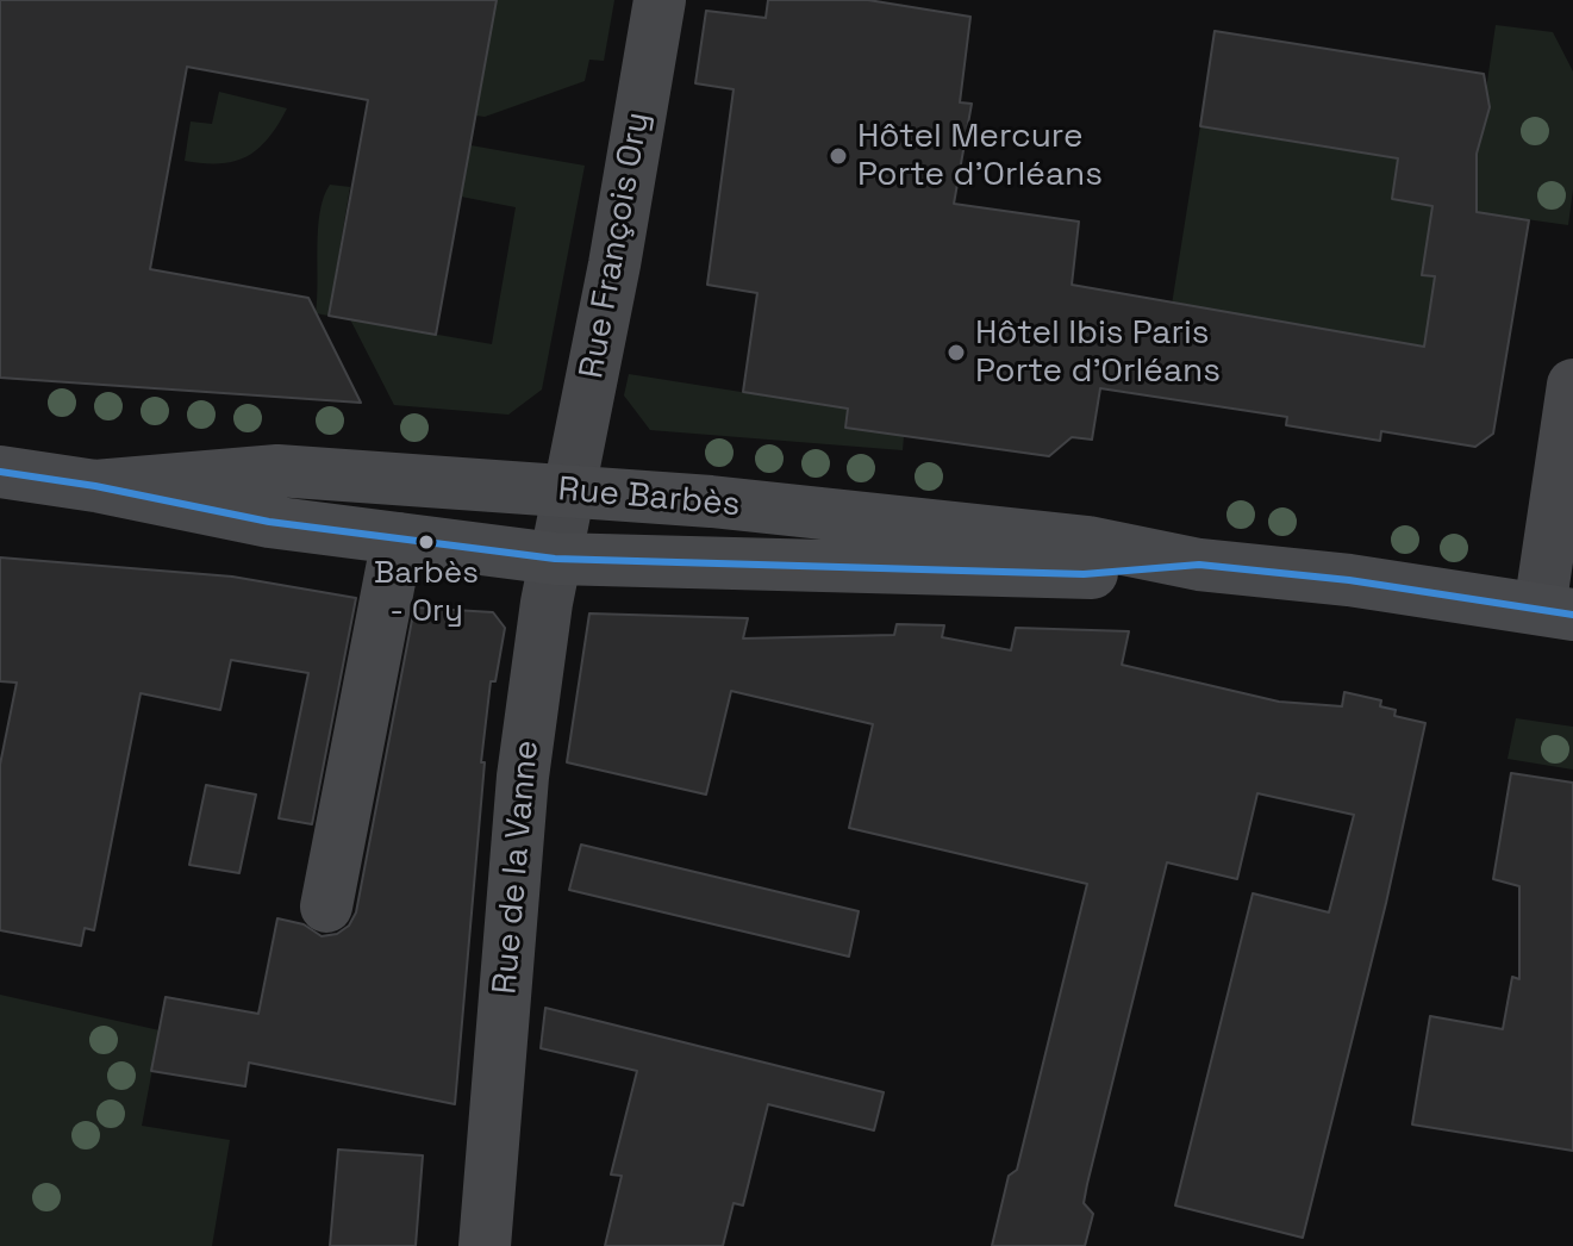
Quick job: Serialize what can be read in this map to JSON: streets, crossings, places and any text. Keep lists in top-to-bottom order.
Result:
{
  "streets": {
    "main road": ["Rue Barbès"],
    "street": ["Rue François Ory", "Rue de la Vanne"]
  },
  "crossings": [
    ["Rue François Ory", "Rue Barbès"],
    ["Rue François Ory", "Rue de la Vanne"],
    ["Rue Barbès", "Rue de la Vanne"]
  ],
  "places": ["Hôtel Mercure Porte d'Orléans", "Hôtel Ibis Paris Porte d'Orléans", "Barbès - Ory"]
}
